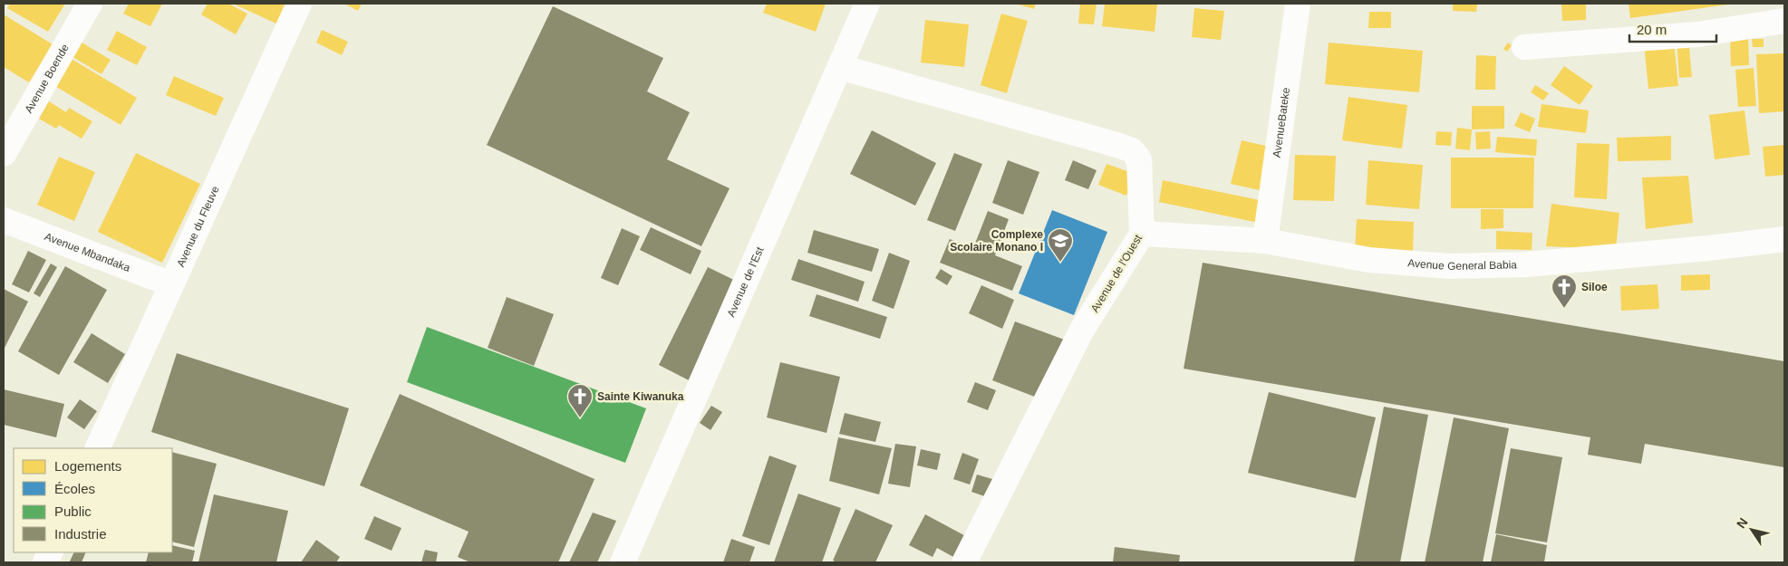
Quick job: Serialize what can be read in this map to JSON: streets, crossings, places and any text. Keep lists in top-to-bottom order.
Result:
{
  "streets": {
    "street": [
      "Avenue Boende",
      "AvenueBateke",
      "Avenue du Fleuve",
      "Avenue Mbandaka",
      "Avenue General Babia",
      "Avenue de l'Ouest",
      "Avenue de l'Est"
    ]
  },
  "crossings": [
    ["AvenueBateke", "Avenue General Babia"],
    ["Avenue du Fleuve", "Avenue Mbandaka"],
    ["Avenue General Babia", "Avenue de l'Ouest"],
    ["Avenue de l'Ouest", "Avenue de l'Est"]
  ],
  "places": {
    "school or university": ["Complexe Scolaire Monano I"],
    "church": ["Siloe", "Sainte Kiwanuka"]
  },
  "legend": [
    "Logements",
    "Écoles",
    "Public",
    "Industrie"
  ],
  "scale_bar": "20 m",
  "north": "top left"
}
